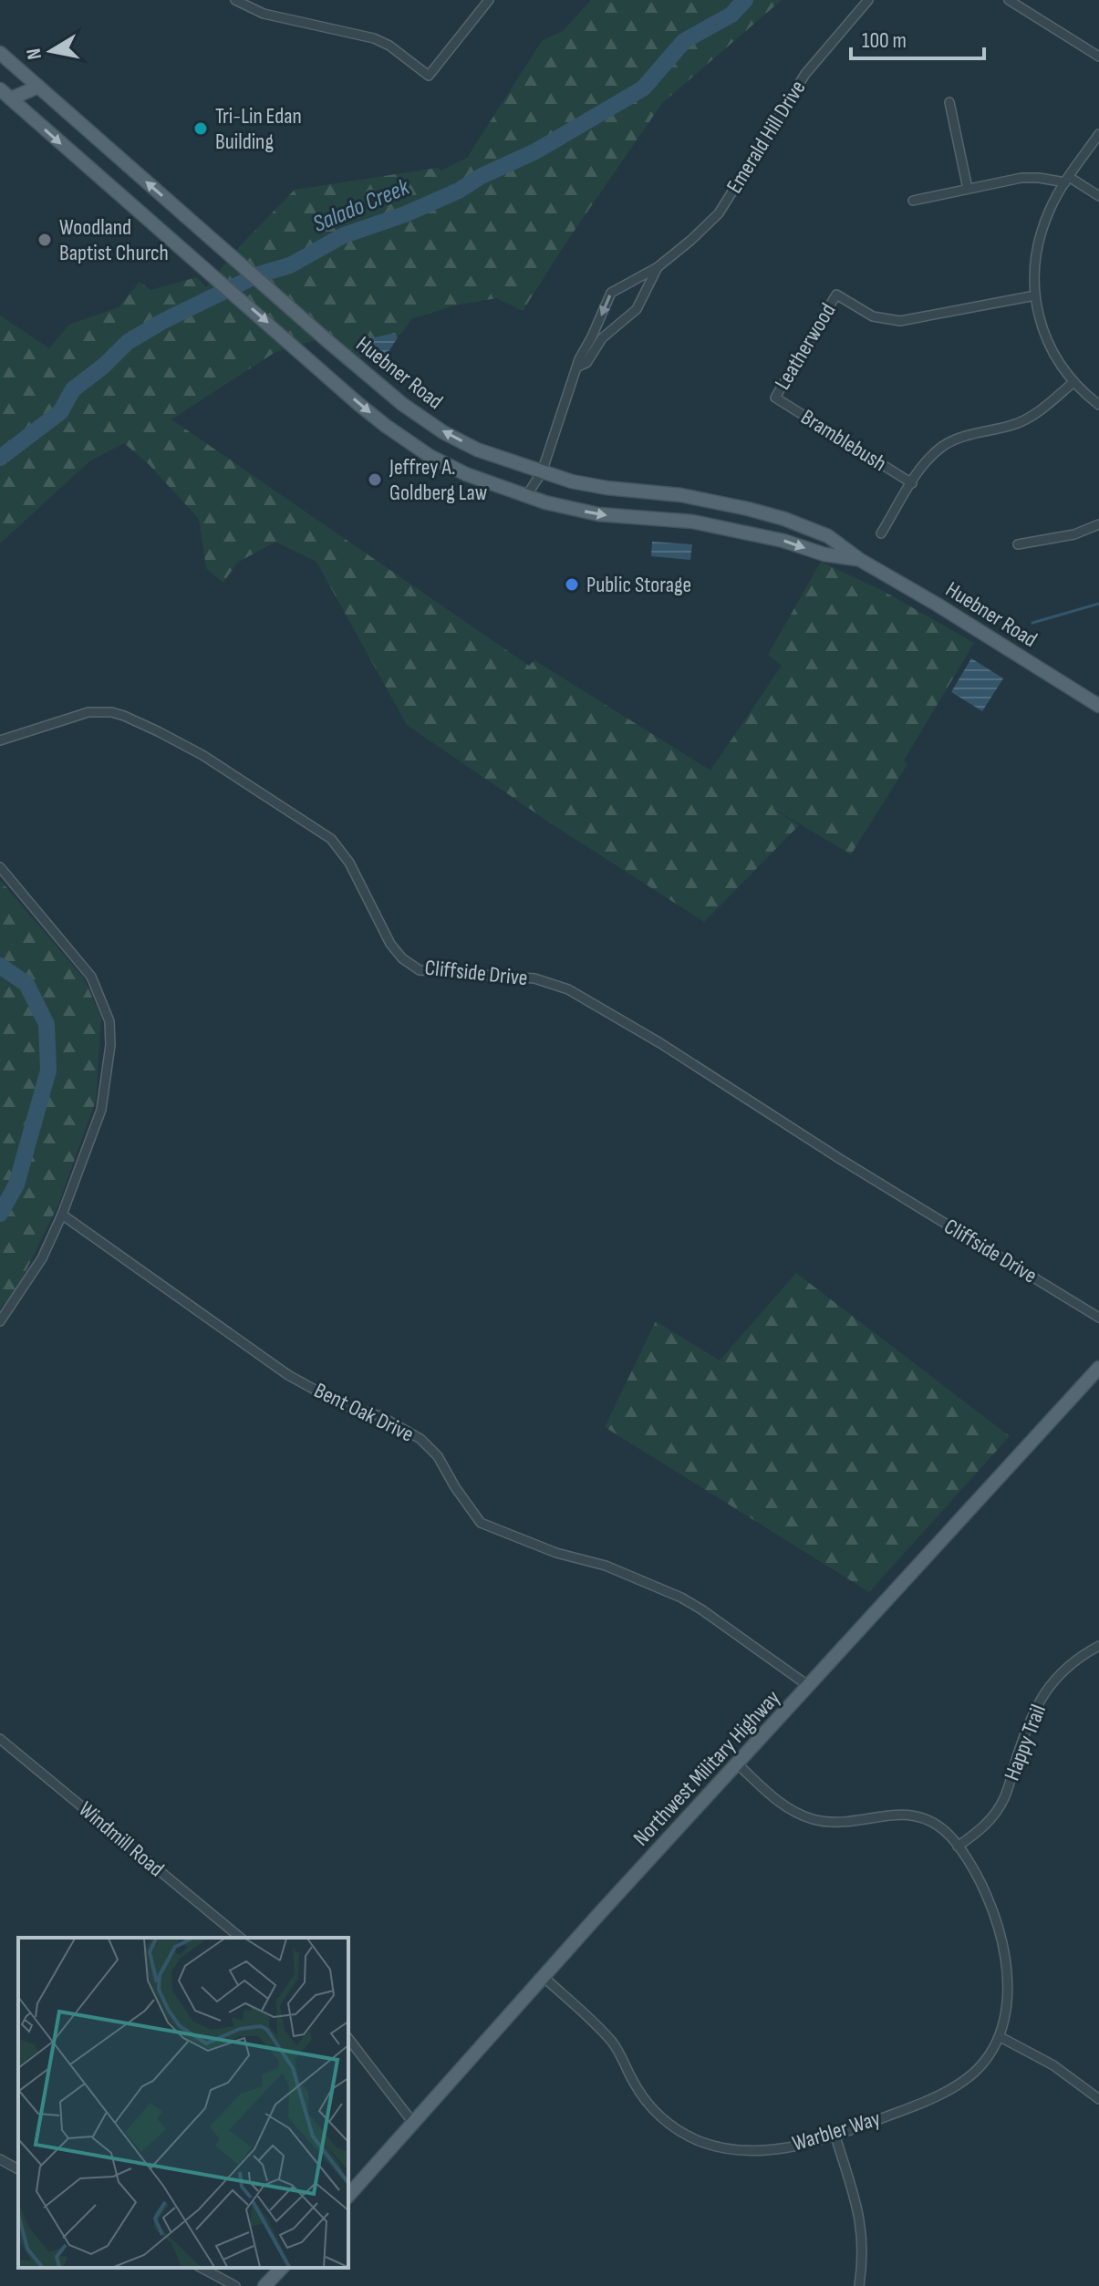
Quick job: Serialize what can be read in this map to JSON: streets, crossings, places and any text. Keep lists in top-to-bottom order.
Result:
{
  "streets": {
    "main road": ["Huebner Road", "Northwest Military Highway"],
    "street": [
      "Emerald Hill Drive",
      "Leatherwood",
      "Bramblebush",
      "Cliffside Drive",
      "Bent Oak Drive",
      "Happy Trail",
      "Windmill Road",
      "Warbler Way"
    ]
  },
  "crossings": [
    ["Emerald Hill Drive", "Huebner Road"],
    ["Leatherwood", "Bramblebush"],
    ["Bent Oak Drive", "Northwest Military Highway"],
    ["Northwest Military Highway", "Warbler Way"]
  ],
  "water": ["Salado Creek"],
  "places": [
    "Tri-Lin Edan Building",
    "Woodland Baptist Church",
    "Jeffrey A. Goldberg Law",
    "Public Storage"
  ],
  "scale_bar": "100 m",
  "north": "left"
}
